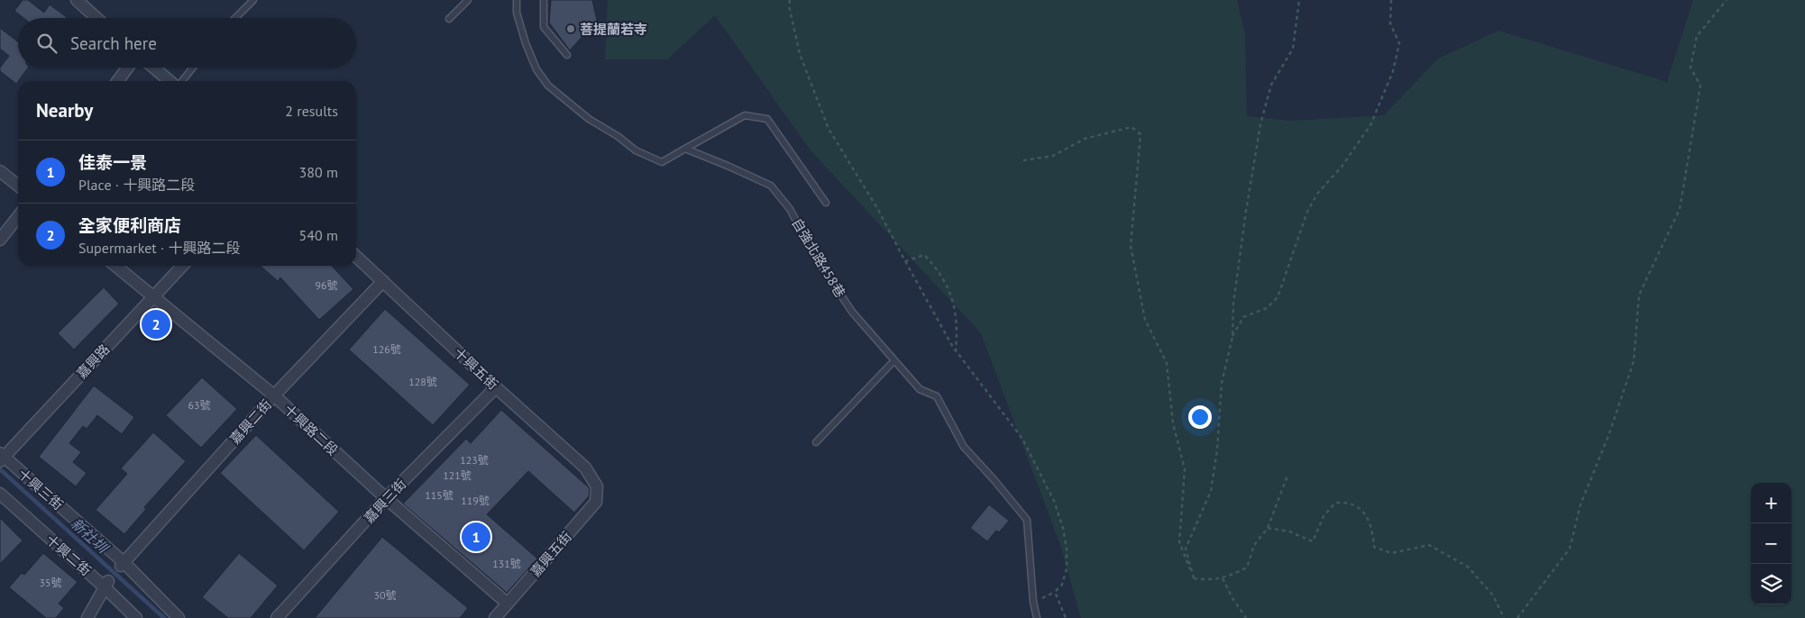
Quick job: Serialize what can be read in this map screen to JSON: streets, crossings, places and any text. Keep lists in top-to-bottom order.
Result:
{
  "streets": {
    "street": [
      "嘉興路",
      "十興五街",
      "嘉興二街",
      "十興路二段",
      "十興三街",
      "嘉興三街",
      "嘉興五街",
      "十興二街"
    ],
    "lane": ["自強北路458巷"]
  },
  "crossings": [
    ["嘉興路", "十興路二段"],
    ["嘉興路", "十興三街"],
    ["十興五街", "嘉興二街"],
    ["十興五街", "嘉興三街"],
    ["十興五街", "嘉興五街"],
    ["嘉興二街", "十興路二段"],
    ["嘉興二街", "十興三街"],
    ["十興路二段", "嘉興三街"],
    ["十興路二段", "嘉興五街"]
  ],
  "water": ["新社圳"],
  "places": ["菩提蘭若寺"],
  "house_numbers": [
    "96號",
    "126號",
    "128號",
    "63號",
    "123號",
    "121號",
    "115號",
    "119號",
    "131號",
    "35號",
    "30號"
  ],
  "page": {
    "search": "Search here",
    "heading": ["Nearby", "2 results"],
    "list": [
      {
        "mark": "1",
        "name": "佳泰一景",
        "note": "Place · 十興路二段",
        "value": "380 m"
      },
      {
        "mark": "2",
        "name": "全家便利商店",
        "note": "Supermarket · 十興路二段",
        "value": "540 m"
      }
    ],
    "pins": ["2", "1"],
    "map_buttons": ["+", "−"]
  }
}
